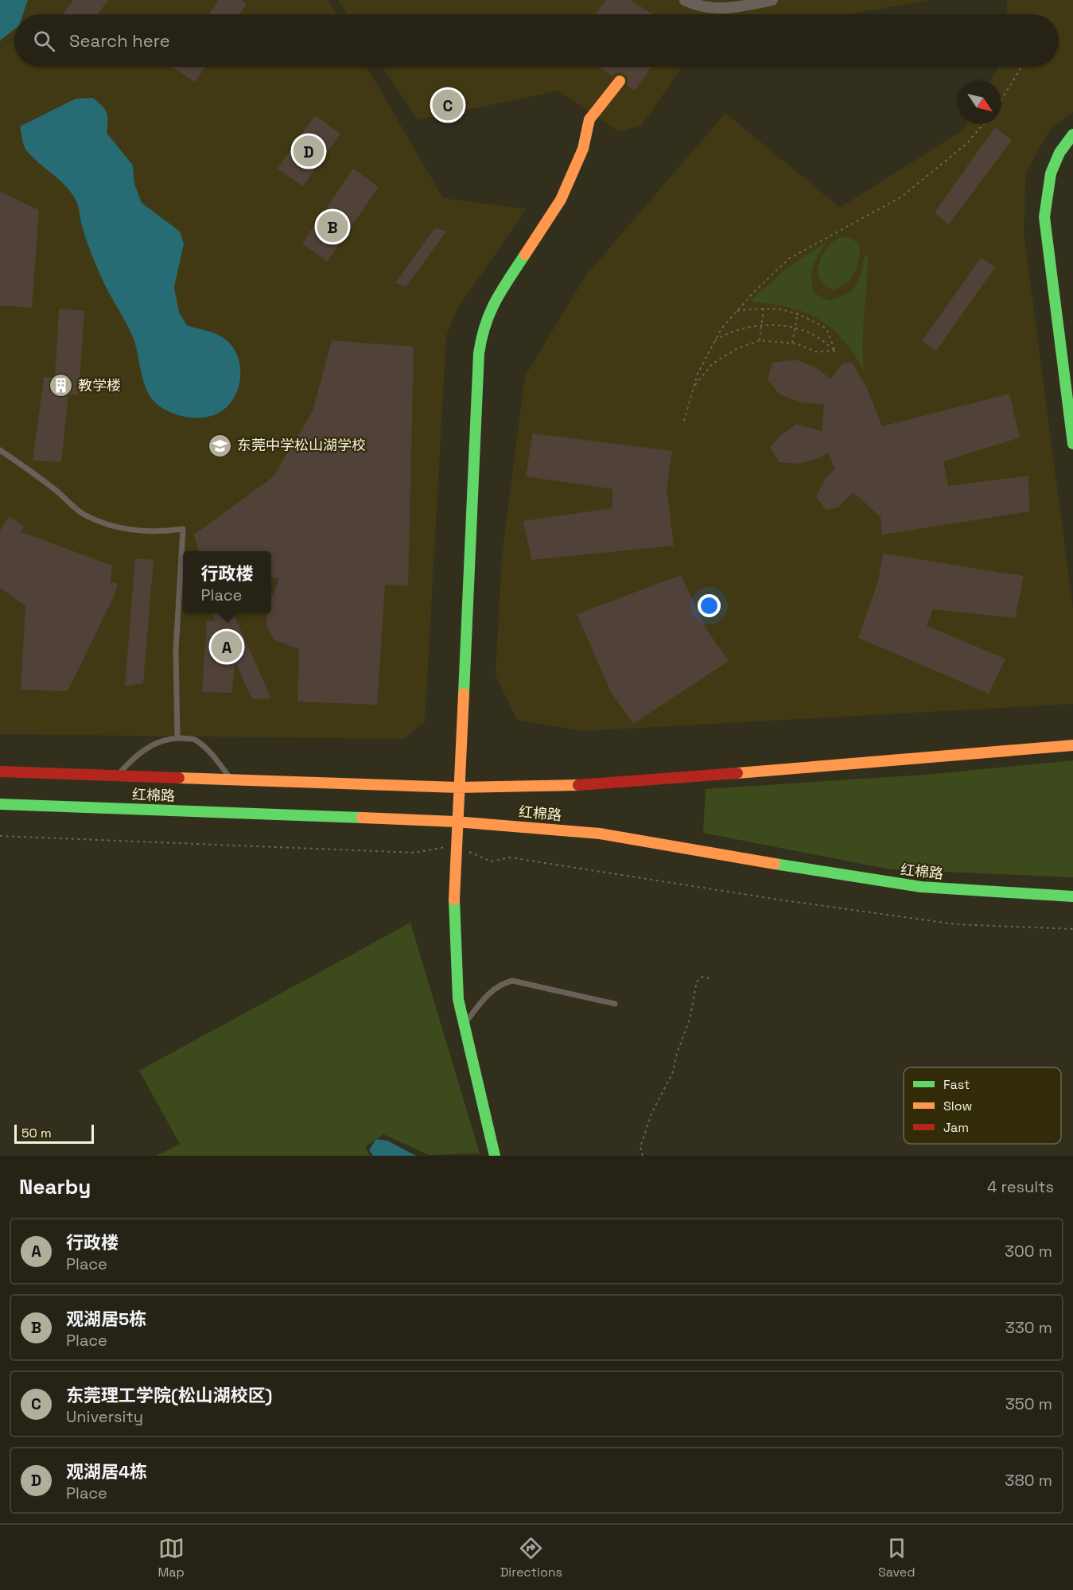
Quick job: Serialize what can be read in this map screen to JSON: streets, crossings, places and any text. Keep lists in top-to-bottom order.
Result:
{
  "streets": {
    "main road": ["红棉路"]
  },
  "places": {
    "building": ["教学楼"],
    "school or university": ["东莞中学松山湖学校"]
  },
  "legend": ["Fast", "Slow", "Jam"],
  "scale_bar": "50 m",
  "north": "bottom right",
  "page": {
    "search": "Search here",
    "pins": [
      "C",
      "D",
      "B",
      "A"
    ],
    "popup": ["行政楼", "Place"],
    "scale": "50 m",
    "heading": ["Nearby", "4 results"],
    "list": [
      {
        "mark": "A",
        "name": "行政楼",
        "note": "Place",
        "value": "300 m"
      },
      {
        "mark": "B",
        "name": "观湖居5栋",
        "note": "Place",
        "value": "330 m"
      },
      {
        "mark": "C",
        "name": "东莞理工学院(松山湖校区)",
        "note": "University",
        "value": "350 m"
      },
      {
        "mark": "D",
        "name": "观湖居4栋",
        "note": "Place",
        "value": "380 m"
      }
    ],
    "nav": ["Map", "Directions", "Saved"]
  }
}
